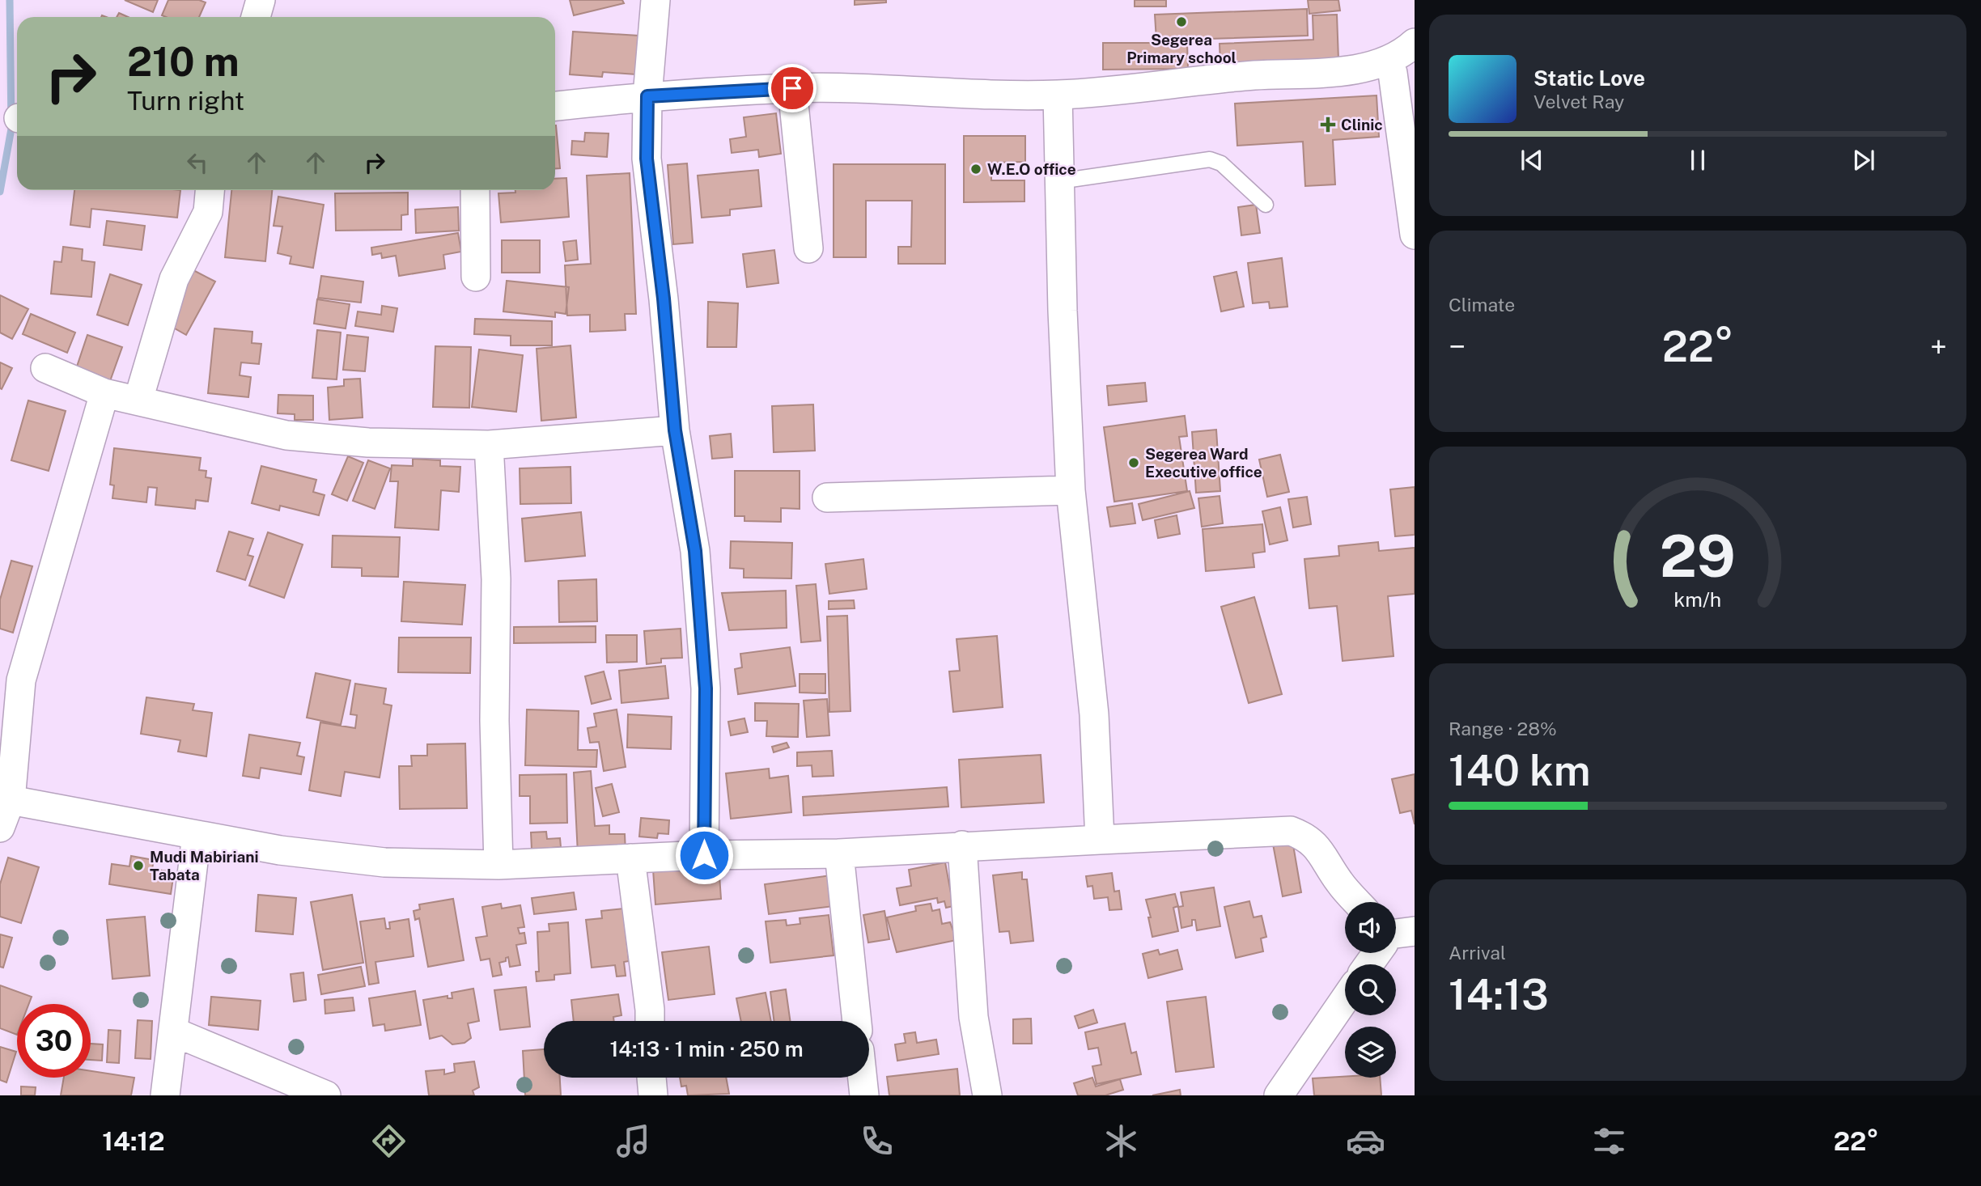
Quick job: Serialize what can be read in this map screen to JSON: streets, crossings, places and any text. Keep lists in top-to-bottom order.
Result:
{
  "places": {
    "other": [
      "Segerea Primary school",
      "W.E.O office",
      "Segerea Ward Executive office",
      "Mudi Mabiriani Tabata"
    ],
    "health": ["Clinic"]
  },
  "page": {
    "turn": ["210 m", "Turn right"],
    "song": ["Static Love", "Velvet Ray"],
    "tile": [
      "Climate",
      ["Range · 28%", "140 km"],
      ["Arrival", "14:13"]
    ],
    "heat": ["−", "22°", "+"],
    "limit": "30",
    "trip": "14:13 · 1 min · 250 m",
    "tabs": ["14:12", "22°"],
    "gauge": ["29", "km/h"]
  }
}
